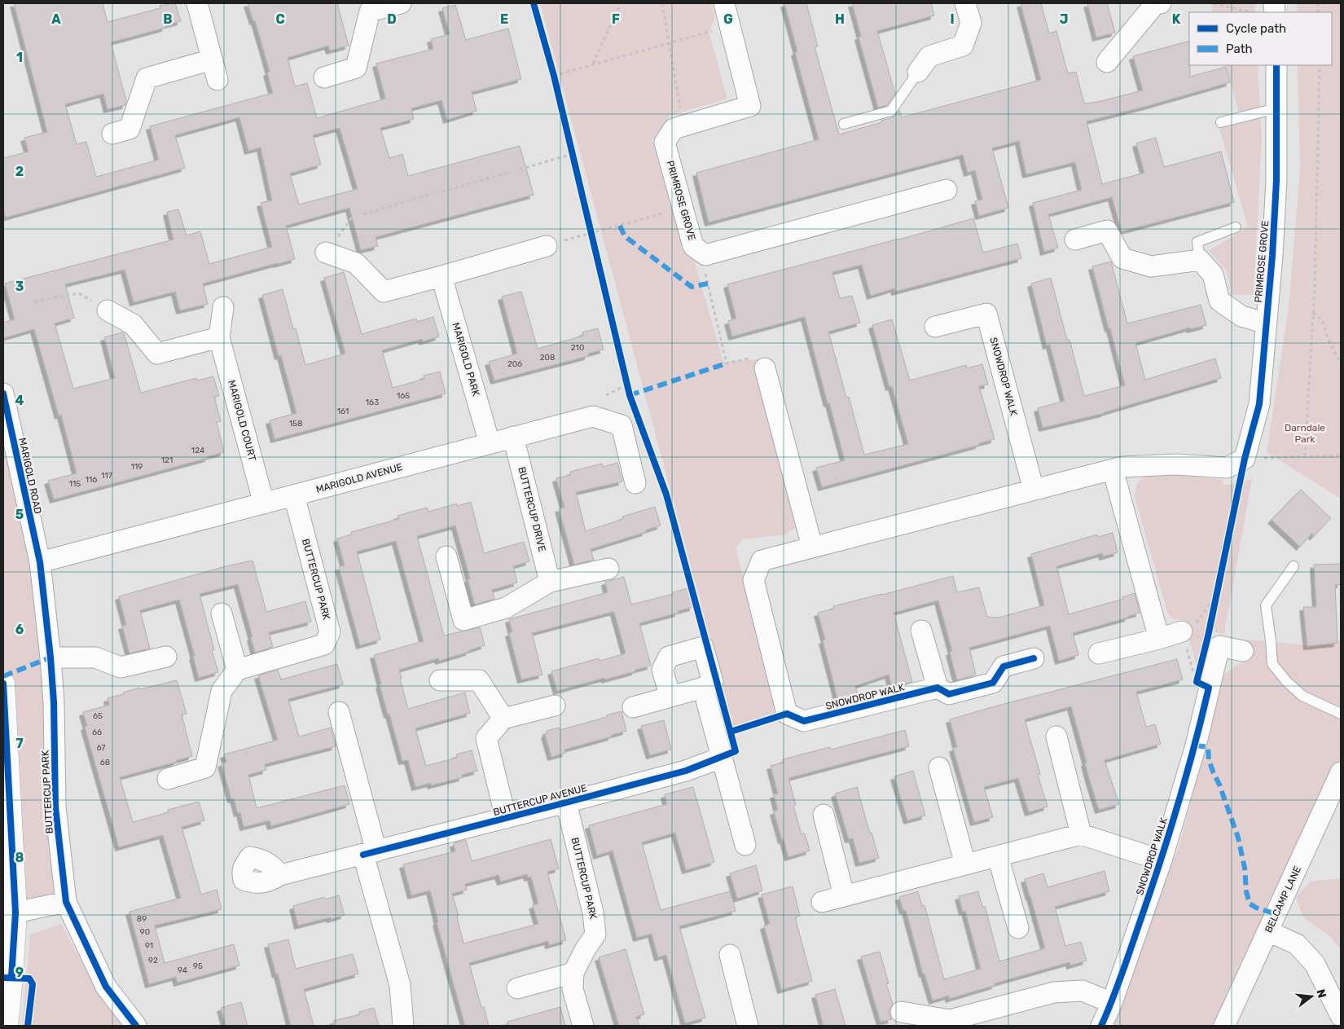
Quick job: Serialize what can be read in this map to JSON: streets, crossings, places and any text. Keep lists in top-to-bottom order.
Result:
{
  "streets": {
    "street": [
      "PRIMROSE GROVE",
      "MARIGOLD PARK",
      "SNOWDROP WALK",
      "MARIGOLD COURT",
      "MARIGOLD ROAD",
      "MARIGOLD AVENUE",
      "BUTTERCUP DRIVE",
      "BUTTERCUP PARK",
      "BUTTERCUP AVENUE",
      "BELCAMP LANE"
    ]
  },
  "crossings": [
    ["MARIGOLD PARK", "MARIGOLD AVENUE"],
    ["MARIGOLD COURT", "MARIGOLD AVENUE"],
    ["MARIGOLD ROAD", "MARIGOLD AVENUE"],
    ["MARIGOLD ROAD", "BUTTERCUP PARK"],
    ["MARIGOLD AVENUE", "BUTTERCUP DRIVE"],
    ["MARIGOLD AVENUE", "BUTTERCUP PARK"],
    ["BUTTERCUP PARK", "BUTTERCUP AVENUE"]
  ],
  "parks": ["Darndale Park"],
  "house_numbers": [
    "210",
    "208",
    "206",
    "165",
    "163",
    "161",
    "158",
    "124",
    "121",
    "119",
    "117",
    "116",
    "115",
    "65",
    "66",
    "67",
    "68",
    "89",
    "90",
    "91",
    "92",
    "95",
    "94"
  ],
  "legend": ["Cycle path", "Path"],
  "north": "right",
  "grid": {
    "columns": [
      "A",
      "B",
      "C",
      "D",
      "E",
      "F",
      "G",
      "H",
      "I",
      "J",
      "K"
    ],
    "rows": [
      "1",
      "2",
      "3",
      "4",
      "5",
      "6",
      "7",
      "8",
      "9"
    ]
  }
}
